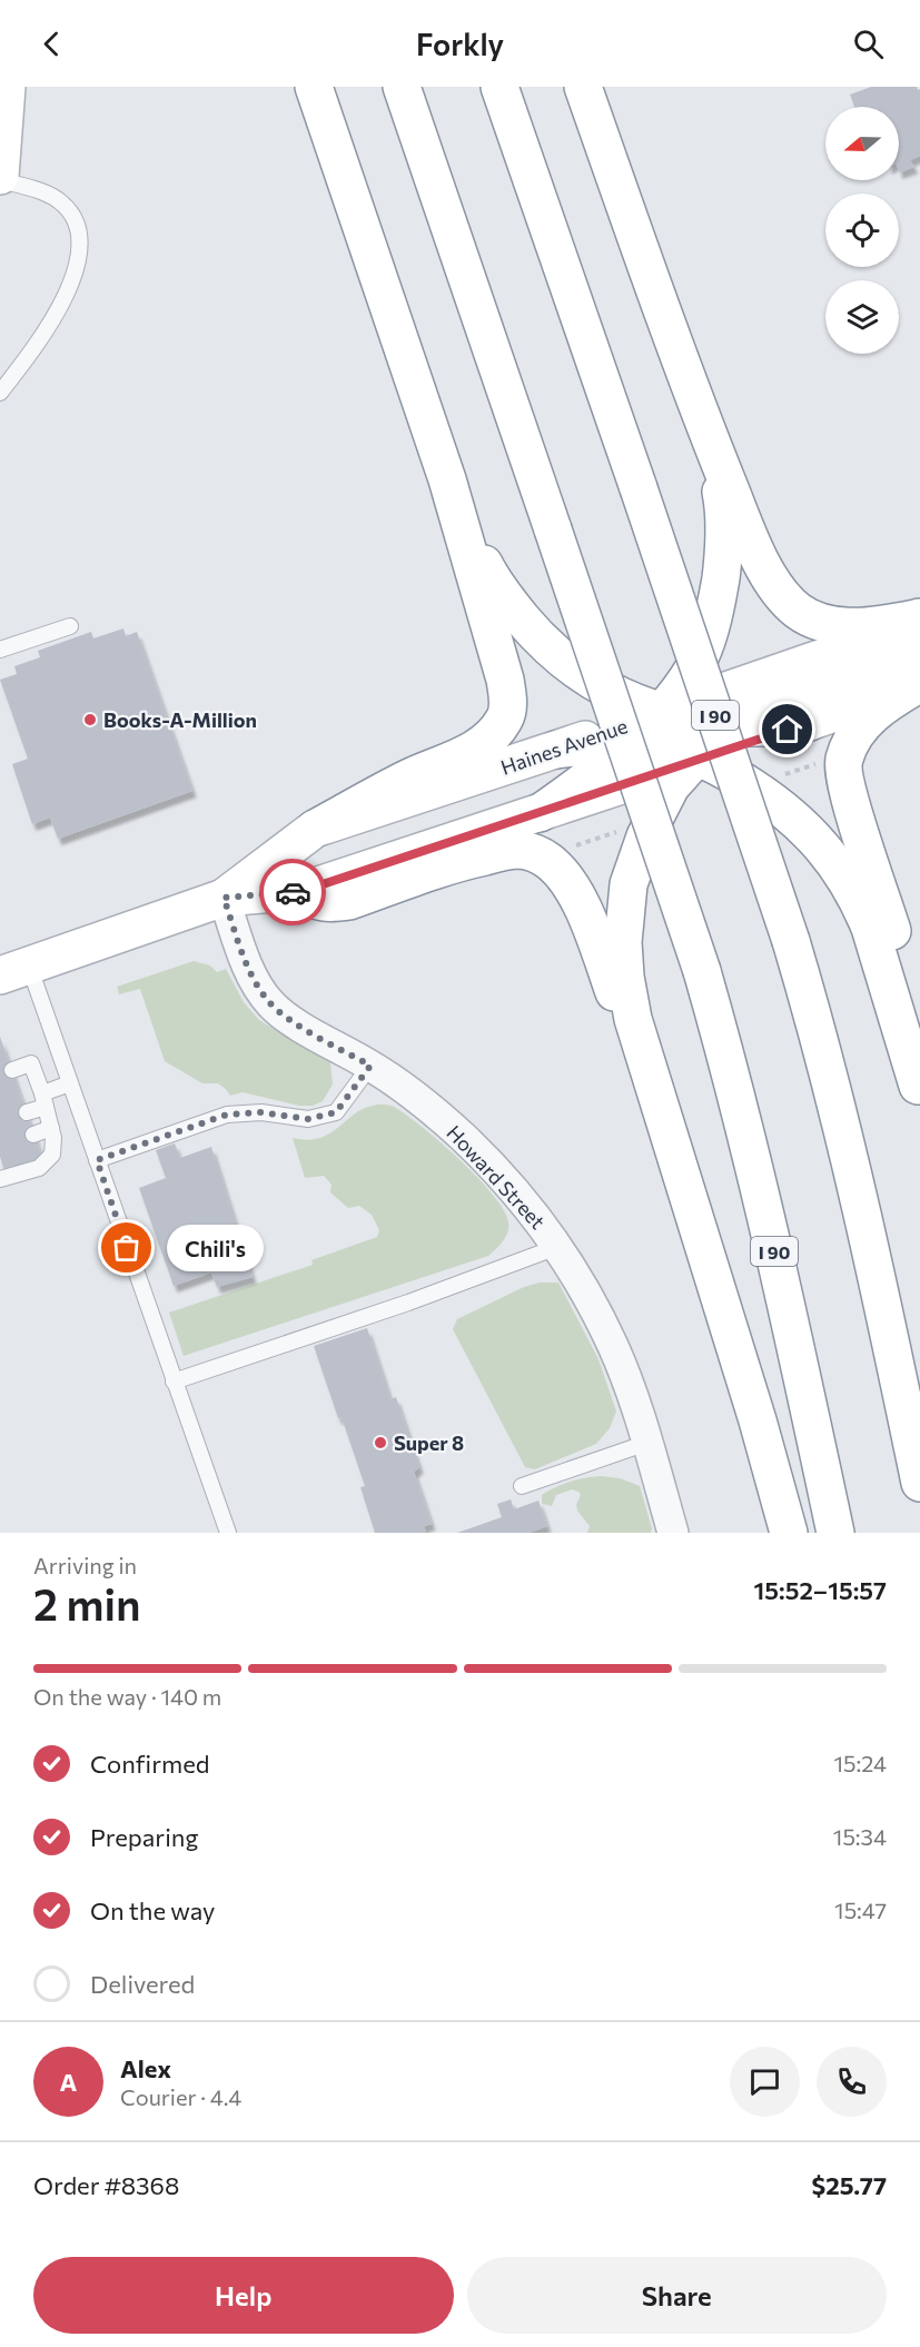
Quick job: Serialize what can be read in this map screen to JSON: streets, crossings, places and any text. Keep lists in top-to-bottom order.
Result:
{
  "streets": {
    "main road": ["I 90", "Haines Avenue"],
    "street": ["Howard Street"]
  },
  "crossings": [
    ["Haines Avenue", "Howard Street"]
  ],
  "places": ["Books-A-Million", "Chili's", "Super 8"],
  "north": "left",
  "page": {
    "header": "Forkly",
    "bubble": "Chili's",
    "heading": ["2 min", "Arriving in", "15:52–15:57"],
    "panel": [
      "Alex",
      "Courier · 4.4",
      "Order #8368",
      "$25.77"
    ],
    "bar": "On the way · 140 m",
    "list": [
      ["Confirmed", "15:24"],
      ["Preparing", "15:34"],
      ["On the way", "15:47"],
      "Delivered"
    ],
    "round": "A",
    "buttons": ["Help", "Share"]
  }
}
